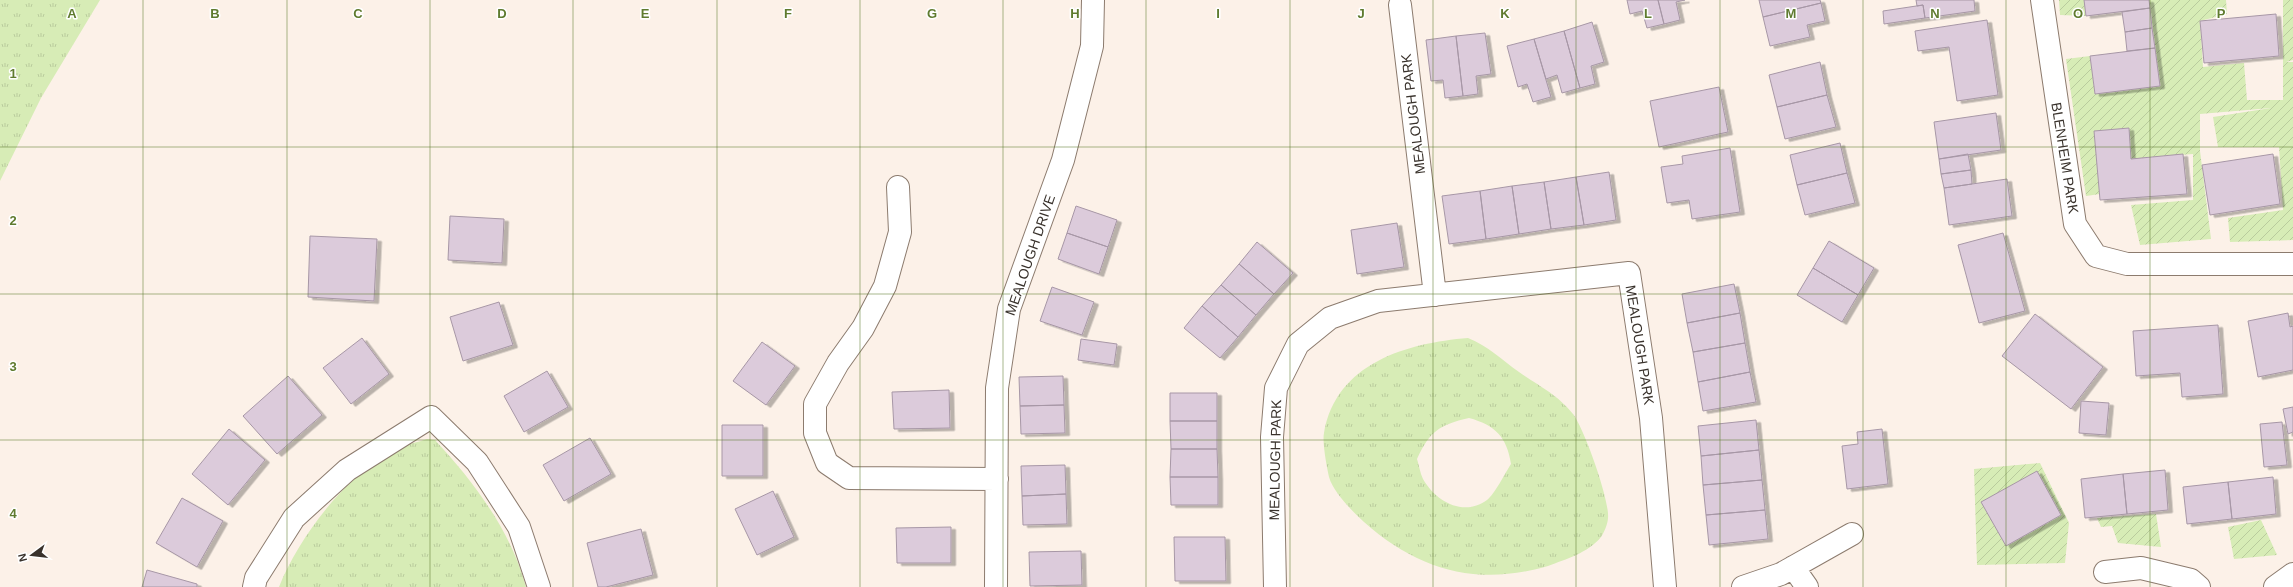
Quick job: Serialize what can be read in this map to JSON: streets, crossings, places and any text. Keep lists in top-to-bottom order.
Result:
{
  "streets": {
    "street": ["MEALOUGH PARK", "BLENHEIM PARK", "MEALOUGH DRIVE"]
  },
  "north": "left",
  "grid": {
    "columns": [
      "A",
      "B",
      "C",
      "D",
      "E",
      "F",
      "G",
      "H",
      "I",
      "J",
      "K",
      "L",
      "M",
      "N",
      "O",
      "P"
    ],
    "rows": [
      "1",
      "2",
      "3",
      "4"
    ]
  }
}
